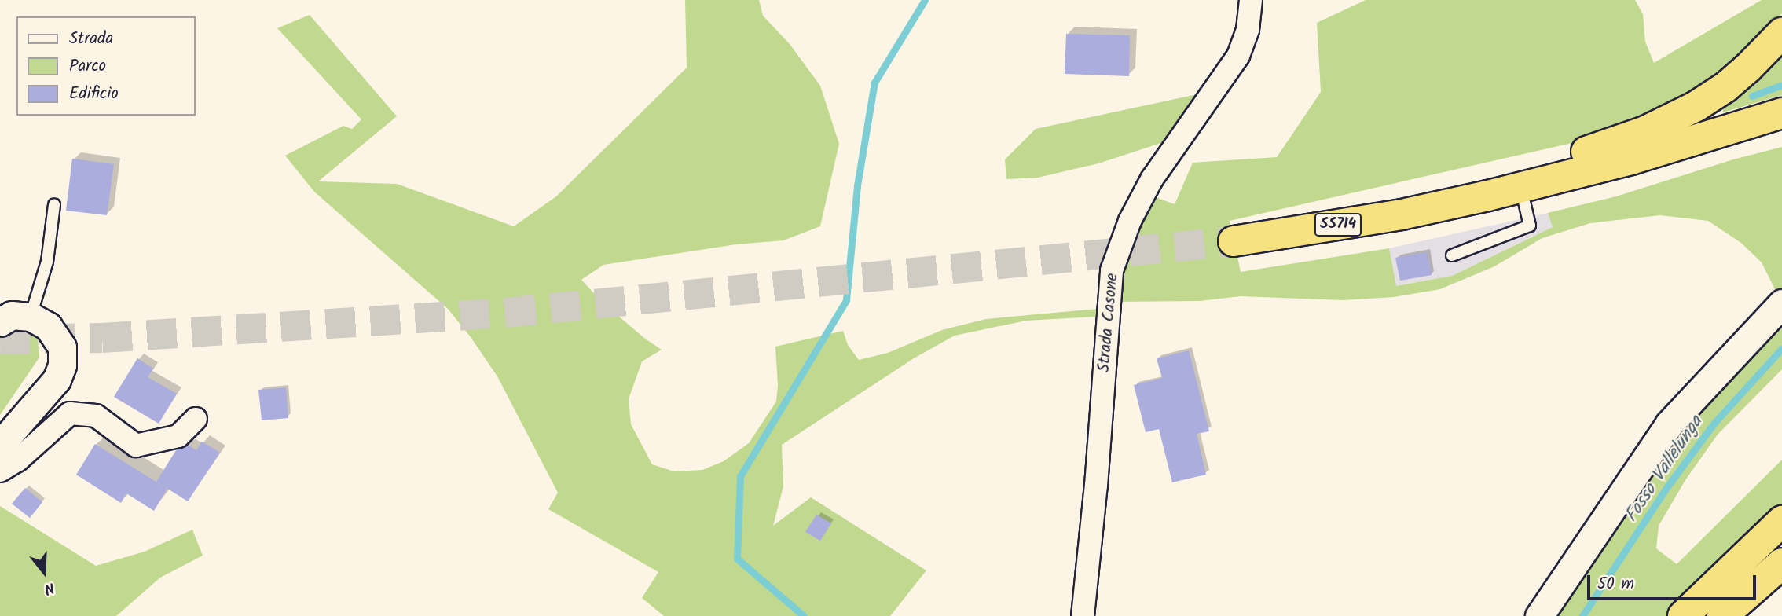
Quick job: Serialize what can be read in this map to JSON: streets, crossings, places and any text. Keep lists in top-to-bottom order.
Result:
{
  "streets": {
    "highway": ["SS714"],
    "street": ["Strada Casone"]
  },
  "water": ["Fosso Vallelunga"],
  "legend": ["Strada", "Parco", "Edificio"],
  "scale_bar": "50 m",
  "north": "bottom"
}
